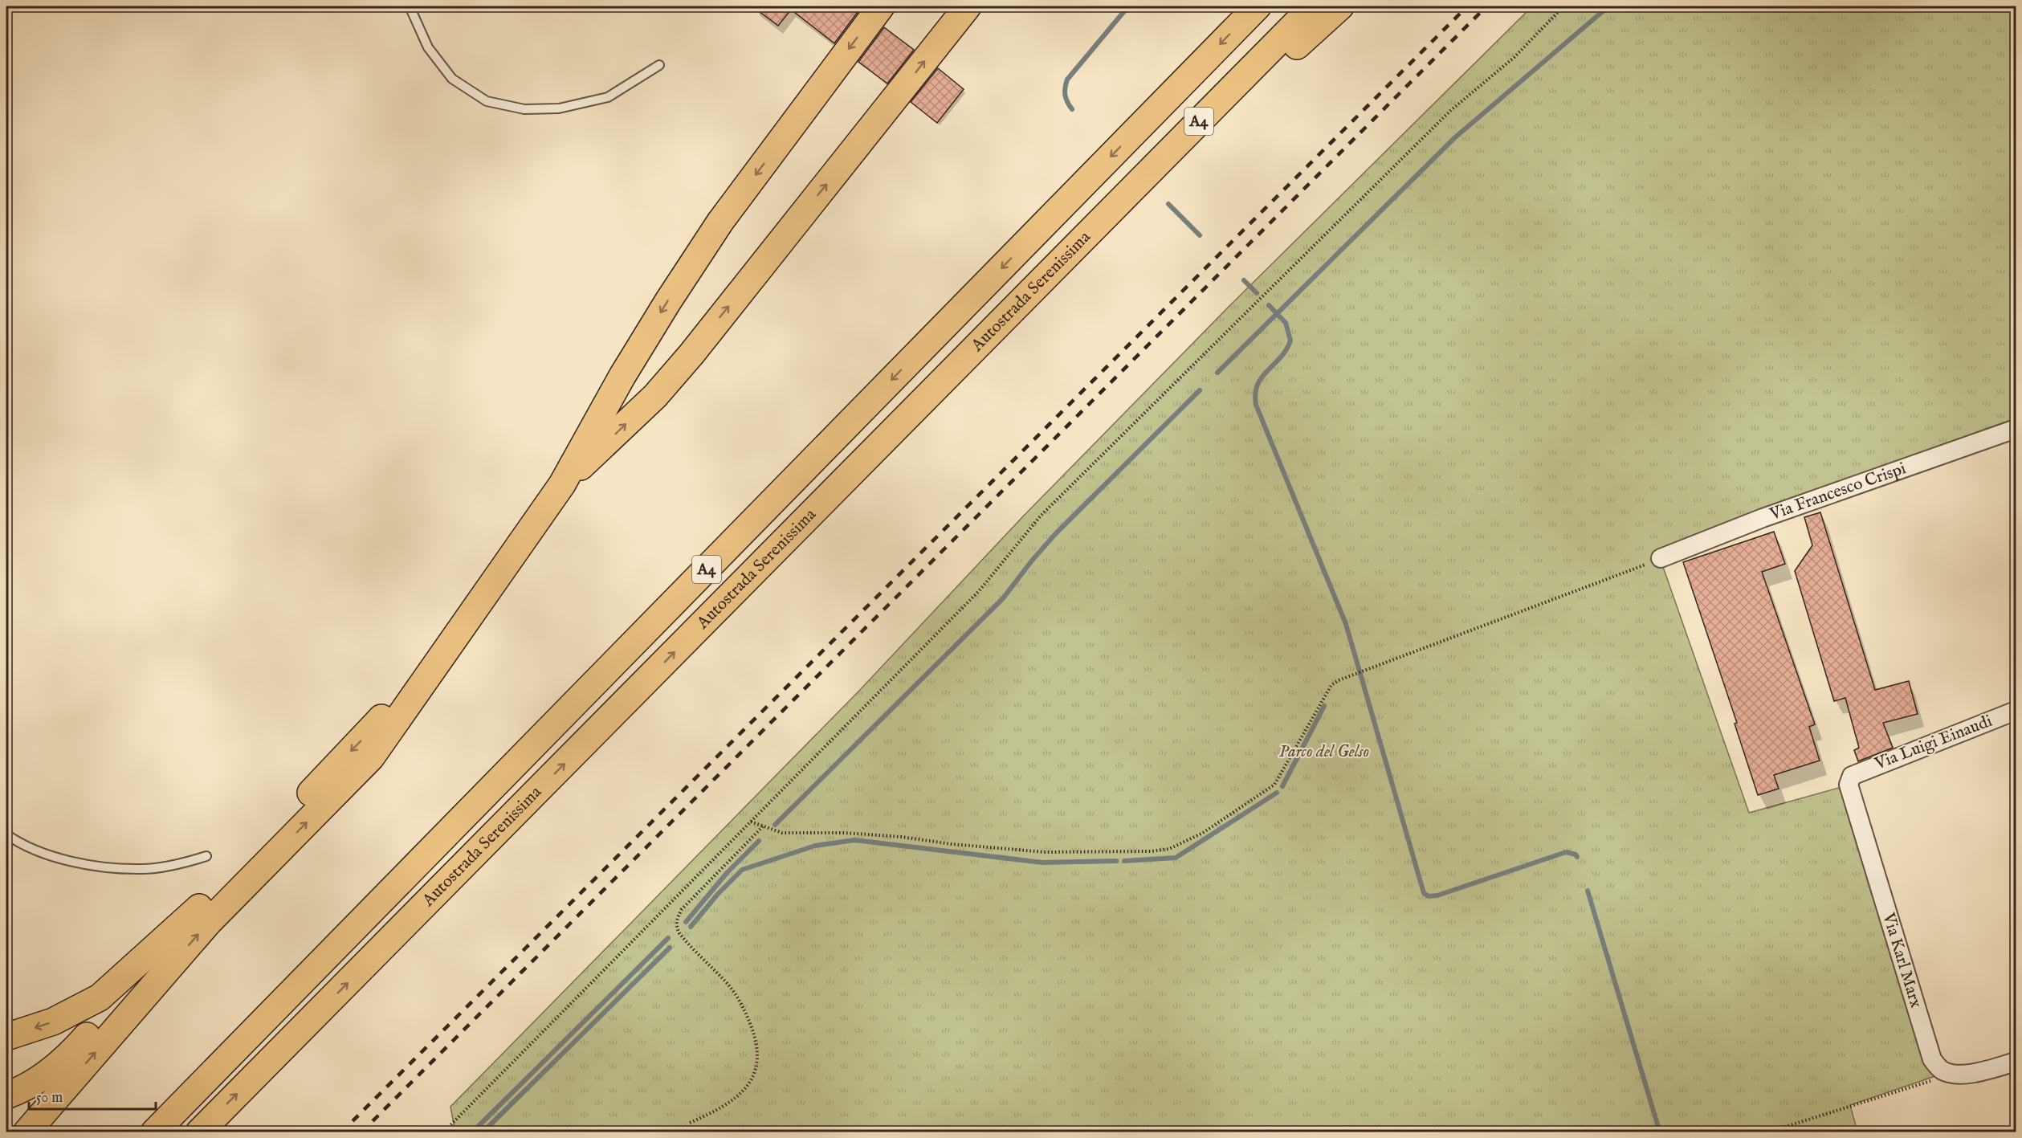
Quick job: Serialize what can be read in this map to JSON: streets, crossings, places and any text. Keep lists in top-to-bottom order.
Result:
{
  "streets": {
    "highway": ["A4", "Autostrada Serenissima"],
    "street": ["Via Francesco Crispi", "Via Luigi Einaudi", "Via Karl Marx"]
  },
  "crossings": [
    ["Via Luigi Einaudi", "Via Karl Marx"]
  ],
  "parks": ["Parco del Gelso"],
  "scale_bar": "50 m"
}
